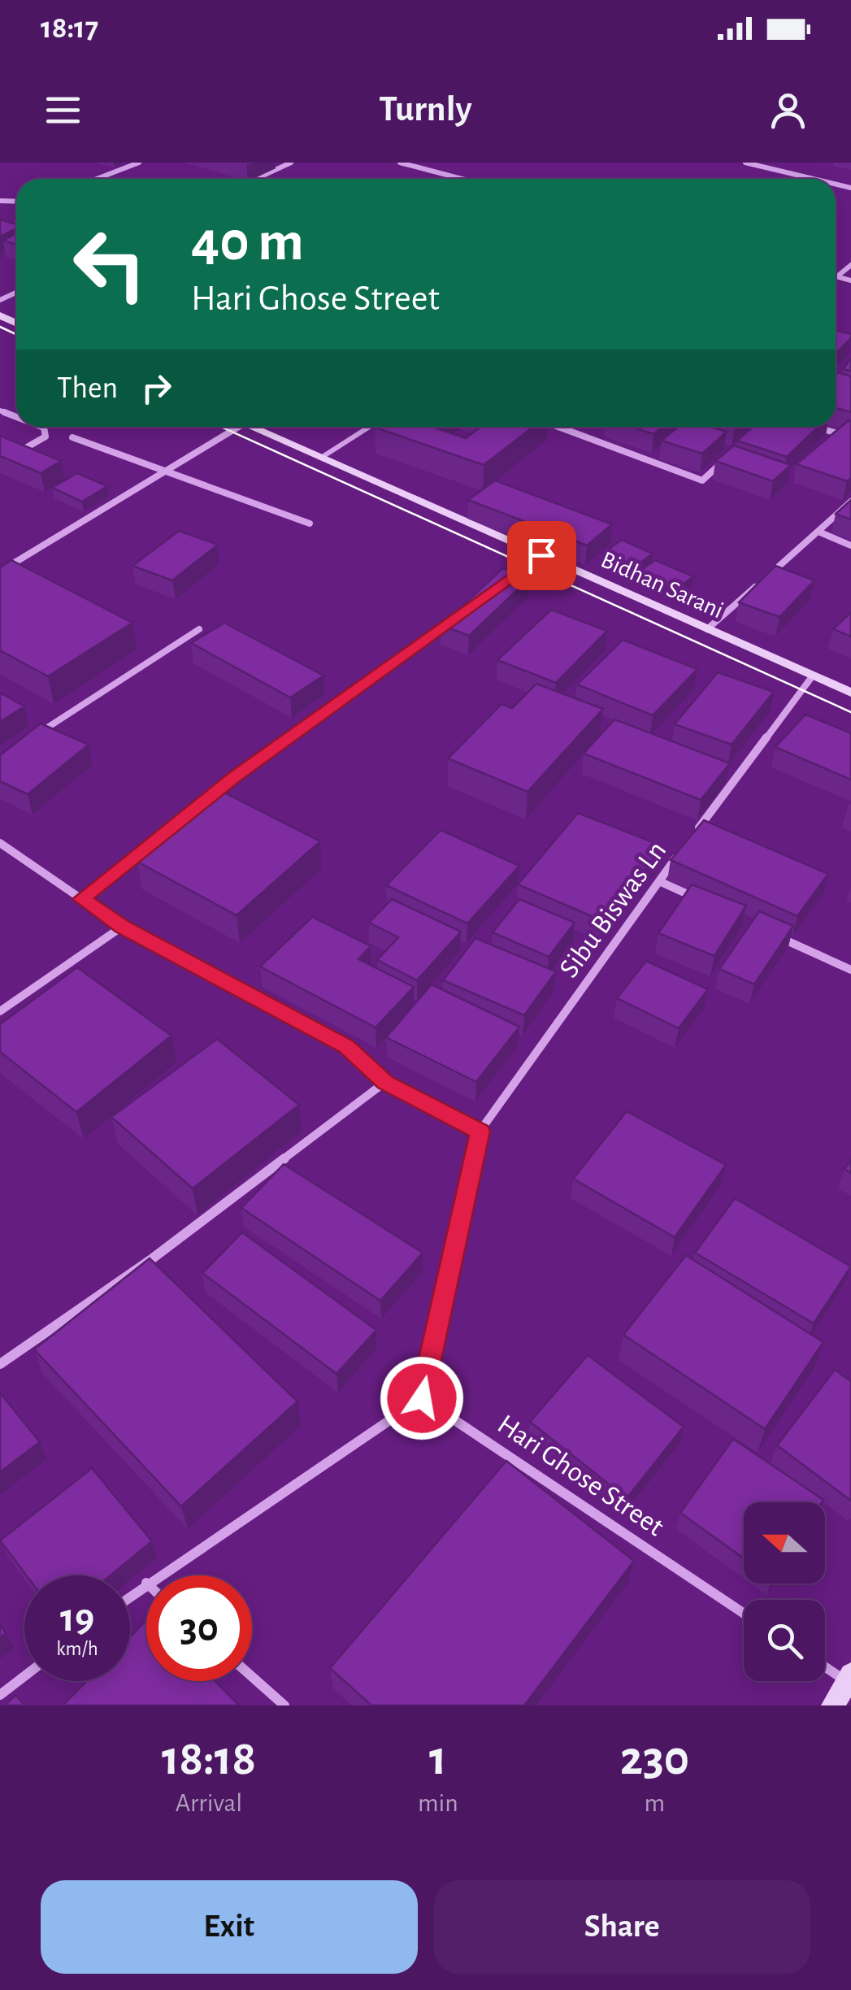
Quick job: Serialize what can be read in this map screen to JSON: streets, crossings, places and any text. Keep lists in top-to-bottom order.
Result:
{
  "streets": {
    "main road": ["Bidhan Sarani"],
    "street": ["Sibu Biswas Ln", "Hari Ghose Street"]
  },
  "crossings": [
    ["Bidhan Sarani", "Sibu Biswas Ln"]
  ],
  "north": "left",
  "page": {
    "status": "18:17",
    "header": "Turnly",
    "turn": ["40 m", "Hari Ghose Street"],
    "then": "Then",
    "speed": "19 km/h",
    "limit": "30",
    "eta": [
      "18:18",
      "Arrival",
      "1",
      "min",
      "230",
      "m"
    ],
    "buttons": ["Exit", "Share"]
  }
}
